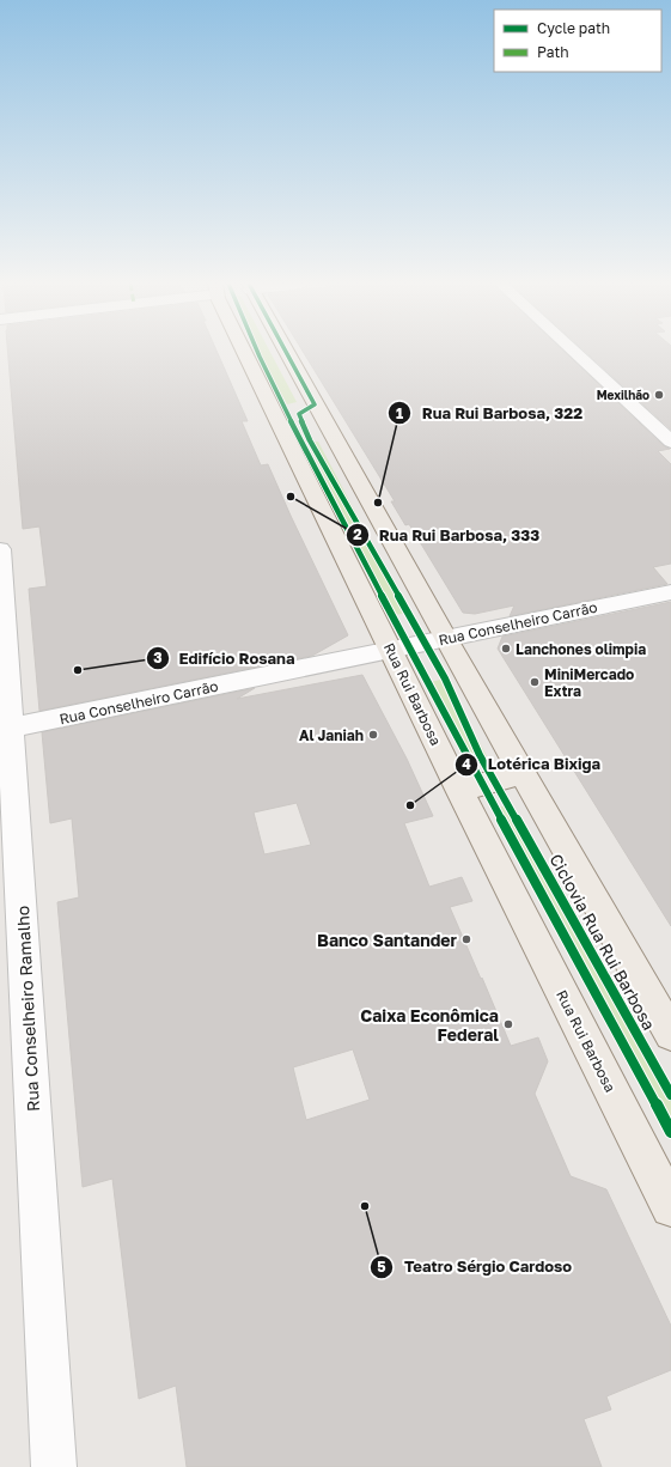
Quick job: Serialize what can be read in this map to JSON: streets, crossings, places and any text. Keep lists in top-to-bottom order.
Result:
{
  "streets": {
    "main road": ["Rua Rui Barbosa"],
    "street": ["Rua Conselheiro Carrão", "Rua Conselheiro Ramalho"],
    "cycle path": ["Ciclovia Rua Rui Barbosa"]
  },
  "crossings": [
    ["Rua Conselheiro Carrão", "Rua Rui Barbosa"],
    ["Rua Conselheiro Carrão", "Rua Conselheiro Ramalho"]
  ],
  "places": [
    "Mexilhão",
    "Rua Rui Barbosa, 333",
    "Rua Rui Barbosa, 322",
    "Lanchones olimpia",
    "Edifício Rosana",
    "MiniMercado Extra",
    "Al Janiah",
    "Lotérica Bixiga",
    "Banco Santander",
    "Caixa Econômica Federal",
    "Teatro Sérgio Cardoso"
  ],
  "legend": ["Cycle path", "Path"]
}
